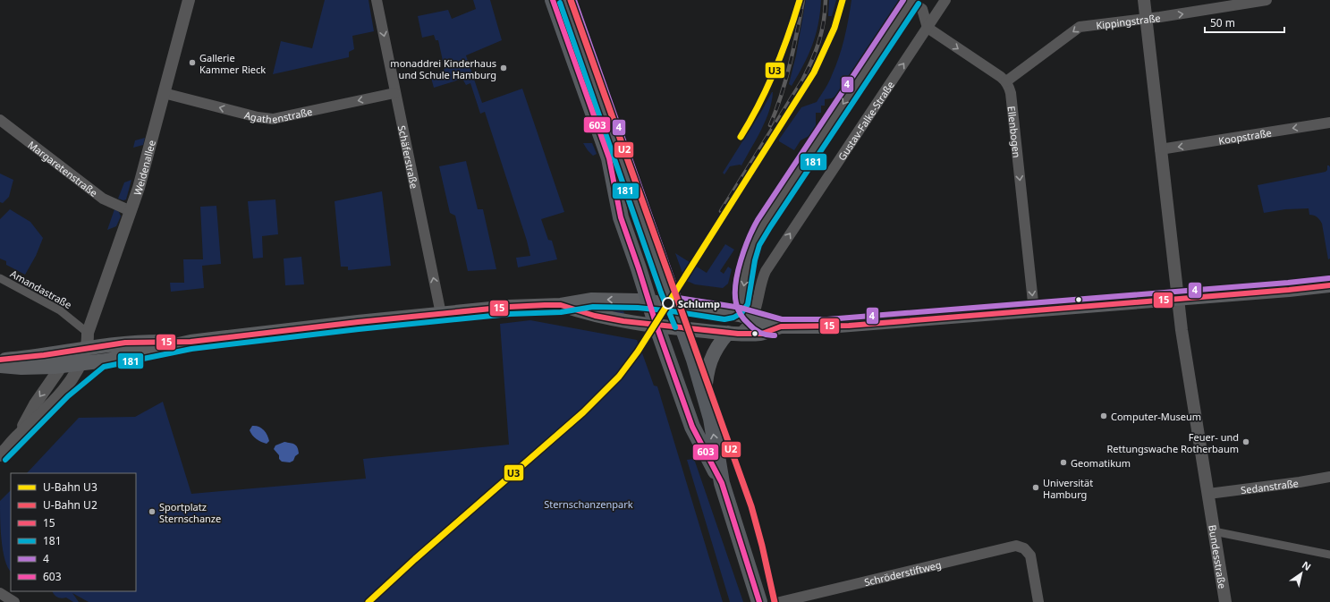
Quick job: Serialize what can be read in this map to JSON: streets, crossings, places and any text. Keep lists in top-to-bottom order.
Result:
{
  "streets": {
    "street": [
      "Kippingstraße",
      "Agathenstraße",
      "Gustav-Falke-Straße",
      "Ellenbogen",
      "Koopstraße",
      "Schäferstraße",
      "Margaretenstraße",
      "Weidenallee",
      "Amandastraße",
      "Sedanstraße",
      "Bundesstraße",
      "Schröderstiftweg"
    ]
  },
  "crossings": [
    ["Kippingstraße", "Ellenbogen"],
    ["Kippingstraße", "Bundesstraße"],
    ["Agathenstraße", "Schäferstraße"],
    ["Agathenstraße", "Weidenallee"],
    ["Koopstraße", "Bundesstraße"],
    ["Margaretenstraße", "Weidenallee"],
    ["Weidenallee", "Amandastraße"],
    ["Sedanstraße", "Bundesstraße"]
  ],
  "one_way": ["Agathenstraße", "Ellenbogen", "Koopstraße"],
  "parks": ["Sternschanzenpark"],
  "places": [
    "Gallerie Kammer Rieck",
    "monaddrei Kinderhaus und Schule Hamburg",
    "Schlump",
    "Computer-Museum",
    "Feuer- und Rettungswache Rotherbaum",
    "Geomatikum",
    "Universität Hamburg",
    "Sportplatz Sternschanze"
  ],
  "lines": [
    "metro line U3",
    "metro line U2",
    "transit line 4",
    "transit line 603",
    "transit line 181",
    "transit line 15"
  ],
  "legend": [
    "U-Bahn U3",
    "U-Bahn U2",
    "15",
    "181",
    "4",
    "603"
  ],
  "scale_bar": "50 m",
  "north": "top right"
}
